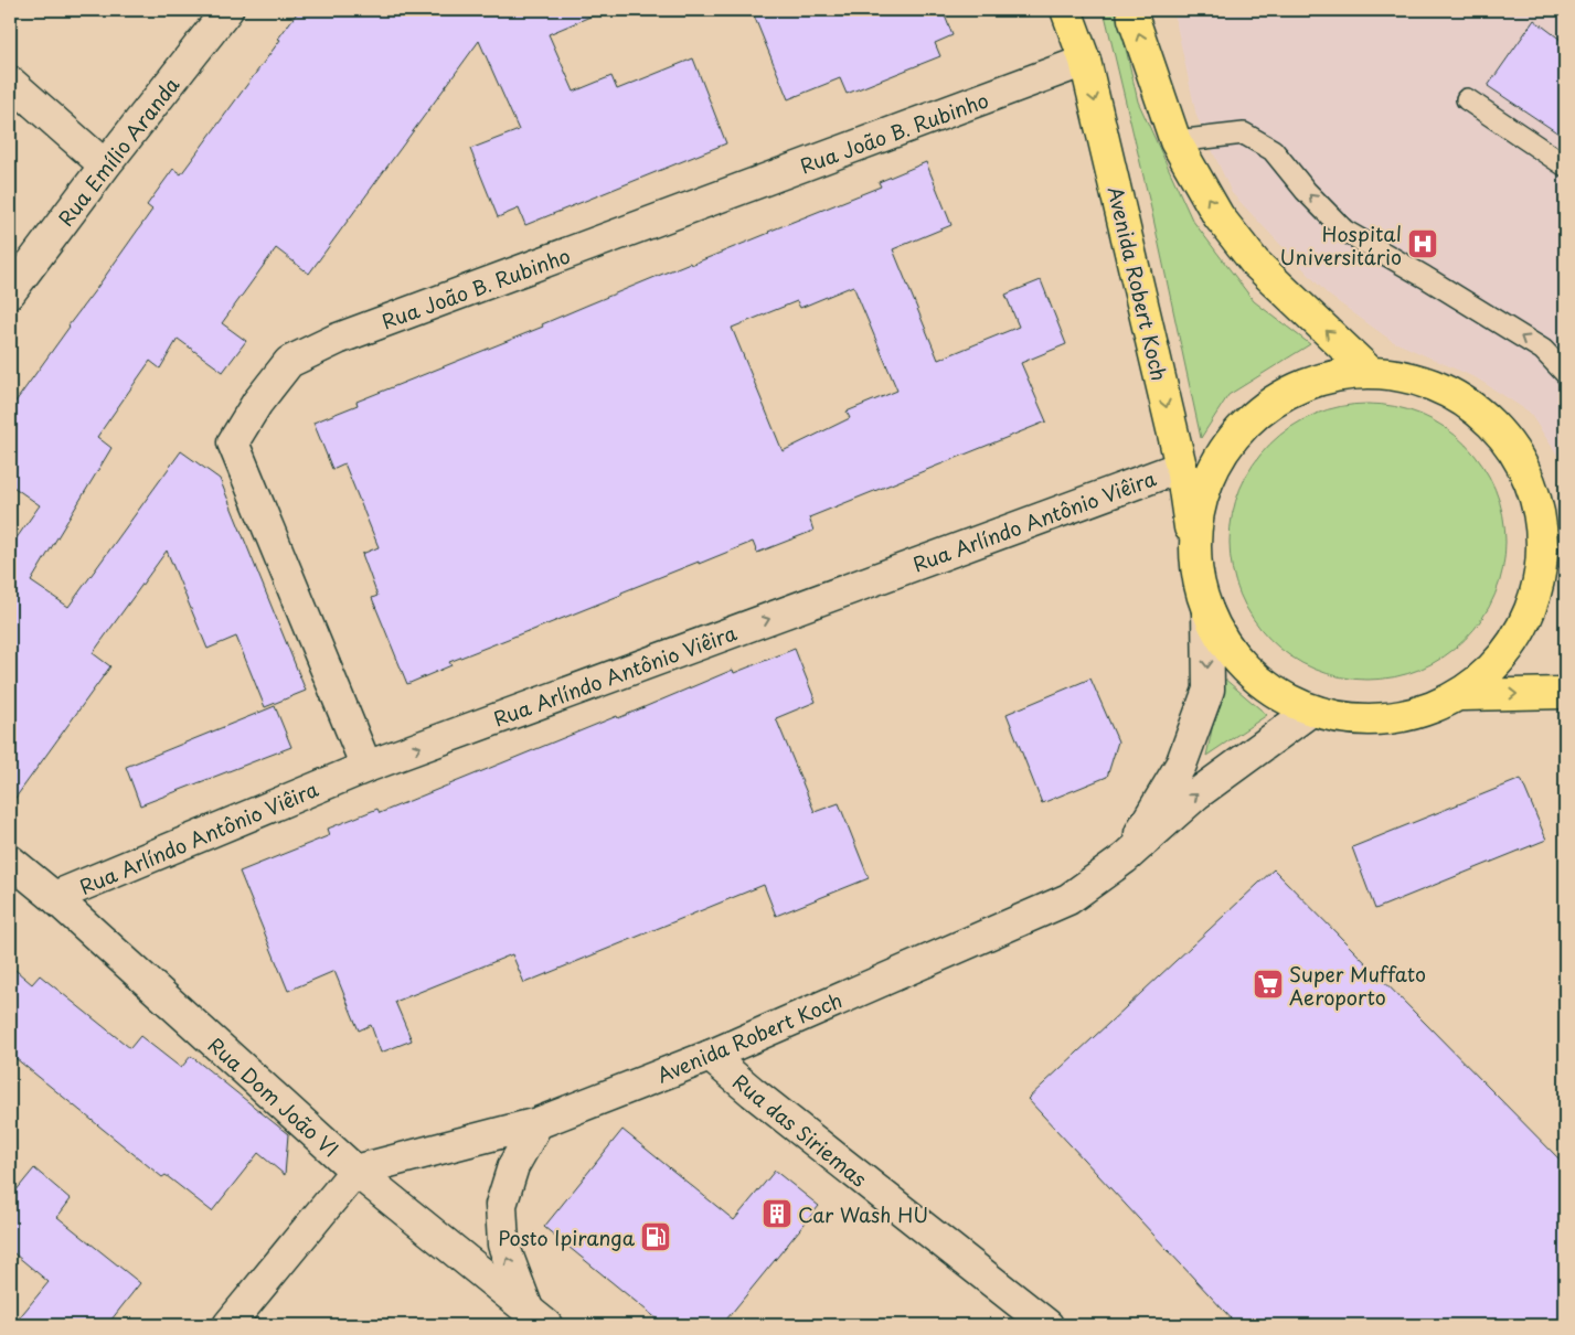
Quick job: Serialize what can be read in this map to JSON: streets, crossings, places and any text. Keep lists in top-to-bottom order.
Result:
{
  "streets": {
    "main road": ["Avenida Robert Koch"],
    "street": [
      "Rua João B. Rubinho",
      "Rua Emílio Aranda",
      "Rua Arlíndo Antônio Viêira",
      "Rua Dom João VI",
      "Rua das Siriemas"
    ]
  },
  "crossings": [
    ["Rua João B. Rubinho", "Avenida Robert Koch"],
    ["Rua João B. Rubinho", "Rua Arlíndo Antônio Viêira"],
    ["Avenida Robert Koch", "Rua Arlíndo Antônio Viêira"],
    ["Avenida Robert Koch", "Rua Dom João VI"],
    ["Avenida Robert Koch", "Rua das Siriemas"],
    ["Rua Arlíndo Antônio Viêira", "Rua Dom João VI"]
  ],
  "one_way": ["Rua Arlíndo Antônio Viêira"],
  "places": {
    "hospital": ["Hospital Universitário"],
    "supermarket": ["Super Muffato Aeroporto"],
    "building": ["Car Wash HU"],
    "fuel station": ["Posto Ipiranga"]
  }
}
